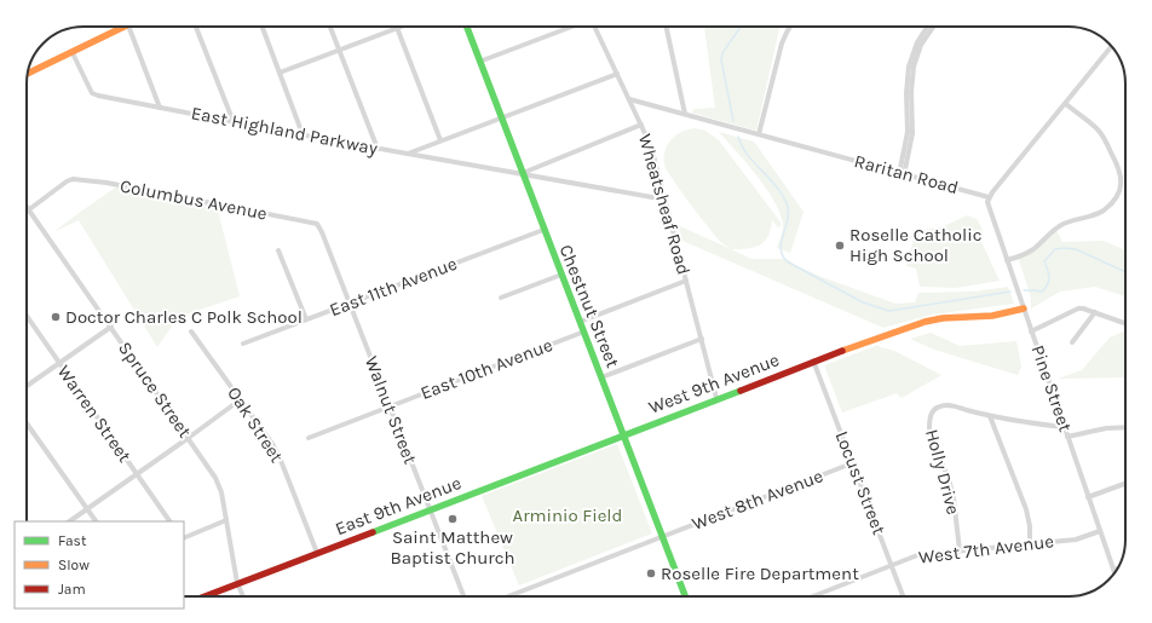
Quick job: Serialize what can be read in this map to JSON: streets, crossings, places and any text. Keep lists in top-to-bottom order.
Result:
{
  "streets": {
    "street": [
      "East Highland Parkway",
      "Raritan Road",
      "Columbus Avenue",
      "Wheatsheaf Road",
      "East 11th Avenue",
      "Chestnut Street",
      "East 10th Avenue",
      "West 9th Avenue",
      "Pine Street",
      "Spruce Street",
      "Walnut Street",
      "Warren Street",
      "Oak Street",
      "Holly Drive",
      "Locust Street",
      "West 8th Avenue",
      "East 9th Avenue",
      "West 7th Avenue"
    ]
  },
  "crossings": [
    ["East Highland Parkway", "Wheatsheaf Road"],
    ["East Highland Parkway", "Chestnut Street"],
    ["Raritan Road", "Wheatsheaf Road"],
    ["Raritan Road", "Pine Street"],
    ["Columbus Avenue", "Spruce Street"],
    ["Columbus Avenue", "Walnut Street"],
    ["Wheatsheaf Road", "West 9th Avenue"],
    ["East 11th Avenue", "Chestnut Street"],
    ["East 11th Avenue", "Walnut Street"],
    ["Chestnut Street", "East 10th Avenue"],
    ["Chestnut Street", "West 9th Avenue"],
    ["Chestnut Street", "West 8th Avenue"],
    ["Chestnut Street", "East 9th Avenue"],
    ["East 10th Avenue", "Walnut Street"],
    ["West 9th Avenue", "Pine Street"],
    ["West 9th Avenue", "Locust Street"],
    ["West 9th Avenue", "East 9th Avenue"],
    ["Pine Street", "Holly Drive"],
    ["Pine Street", "West 7th Avenue"],
    ["Spruce Street", "East 9th Avenue"],
    ["Walnut Street", "East 9th Avenue"],
    ["Oak Street", "East 9th Avenue"],
    ["Holly Drive", "West 7th Avenue"],
    ["Locust Street", "West 8th Avenue"],
    ["Locust Street", "West 7th Avenue"]
  ],
  "parks": ["Arminio Field"],
  "places": [
    "Roselle Catholic High School",
    "Doctor Charles C Polk School",
    "Saint Matthew Baptist Church",
    "Roselle Fire Department"
  ],
  "legend": ["Fast", "Slow", "Jam"]
}
